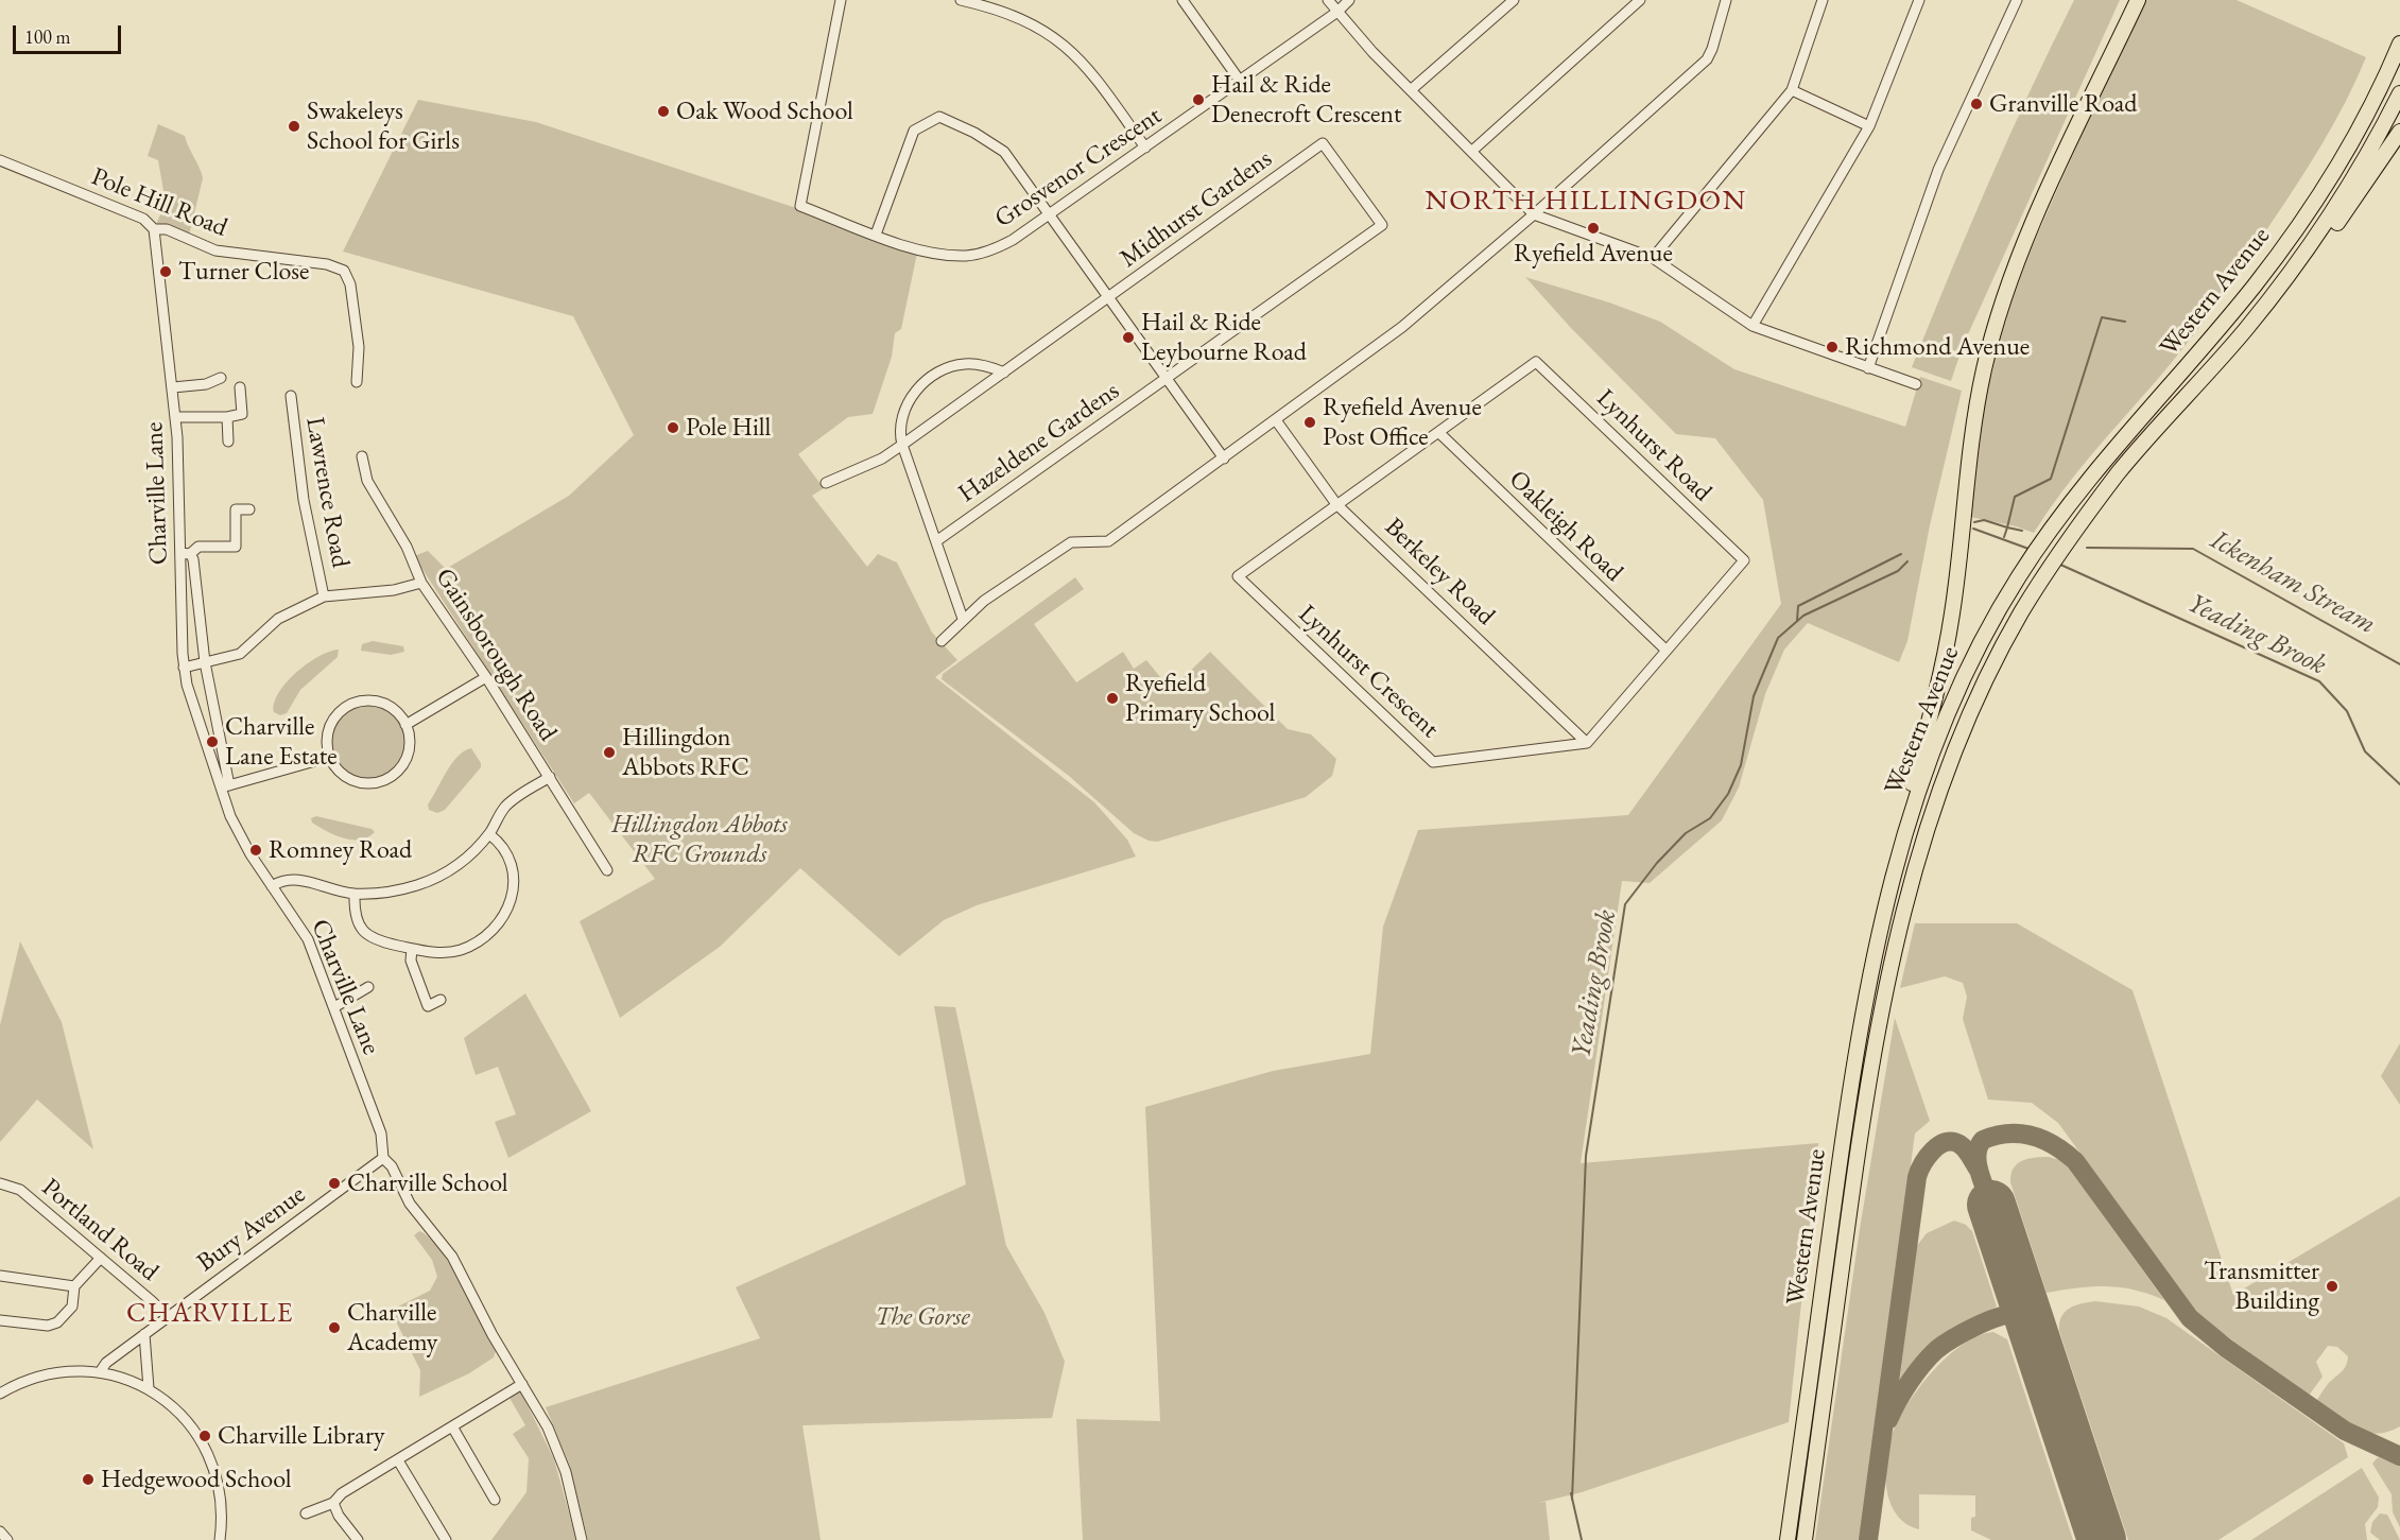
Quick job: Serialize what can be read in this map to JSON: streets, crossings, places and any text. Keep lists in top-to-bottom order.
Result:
{
  "streets": {
    "highway": ["Western Avenue"],
    "street": [
      "Grosvenor Crescent",
      "Pole Hill Road",
      "Midhurst Gardens",
      "Hazeldene Gardens",
      "Lynhurst Road",
      "Lawrence Road",
      "Charville Lane",
      "Oakleigh Road",
      "Berkeley Road",
      "Gainsborough Road",
      "Lynhurst Crescent",
      "Bury Avenue",
      "Portland Road"
    ]
  },
  "crossings": [
    ["Pole Hill Road", "Charville Lane"],
    ["Midhurst Gardens", "Hazeldene Gardens"],
    ["Lynhurst Road", "Oakleigh Road"],
    ["Charville Lane", "Bury Avenue"],
    ["Berkeley Road", "Lynhurst Crescent"],
    ["Bury Avenue", "Portland Road"]
  ],
  "districts": ["NORTH HILLINGDON", "CHARVILLE"],
  "water": ["Ickenham Stream", "Yeading Brook"],
  "parks": ["Hillingdon Abbots RFC Grounds", "The Gorse"],
  "places": [
    "Hail & Ride Denecroft Crescent",
    "Granville Road",
    "Oak Wood School",
    "Swakeleys School for Girls",
    "Ryefield Avenue",
    "Turner Close",
    "Hail & Ride Leybourne Road",
    "Richmond Avenue",
    "Ryefield Avenue Post Office",
    "Pole Hill",
    "Ryefield Primary School",
    "Charville Lane Estate",
    "Hillingdon Abbots RFC",
    "Romney Road",
    "Charville School",
    "Transmitter Building",
    "Charville Academy",
    "Charville Library",
    "Hedgewood School"
  ],
  "scale_bar": "100 m"
}
